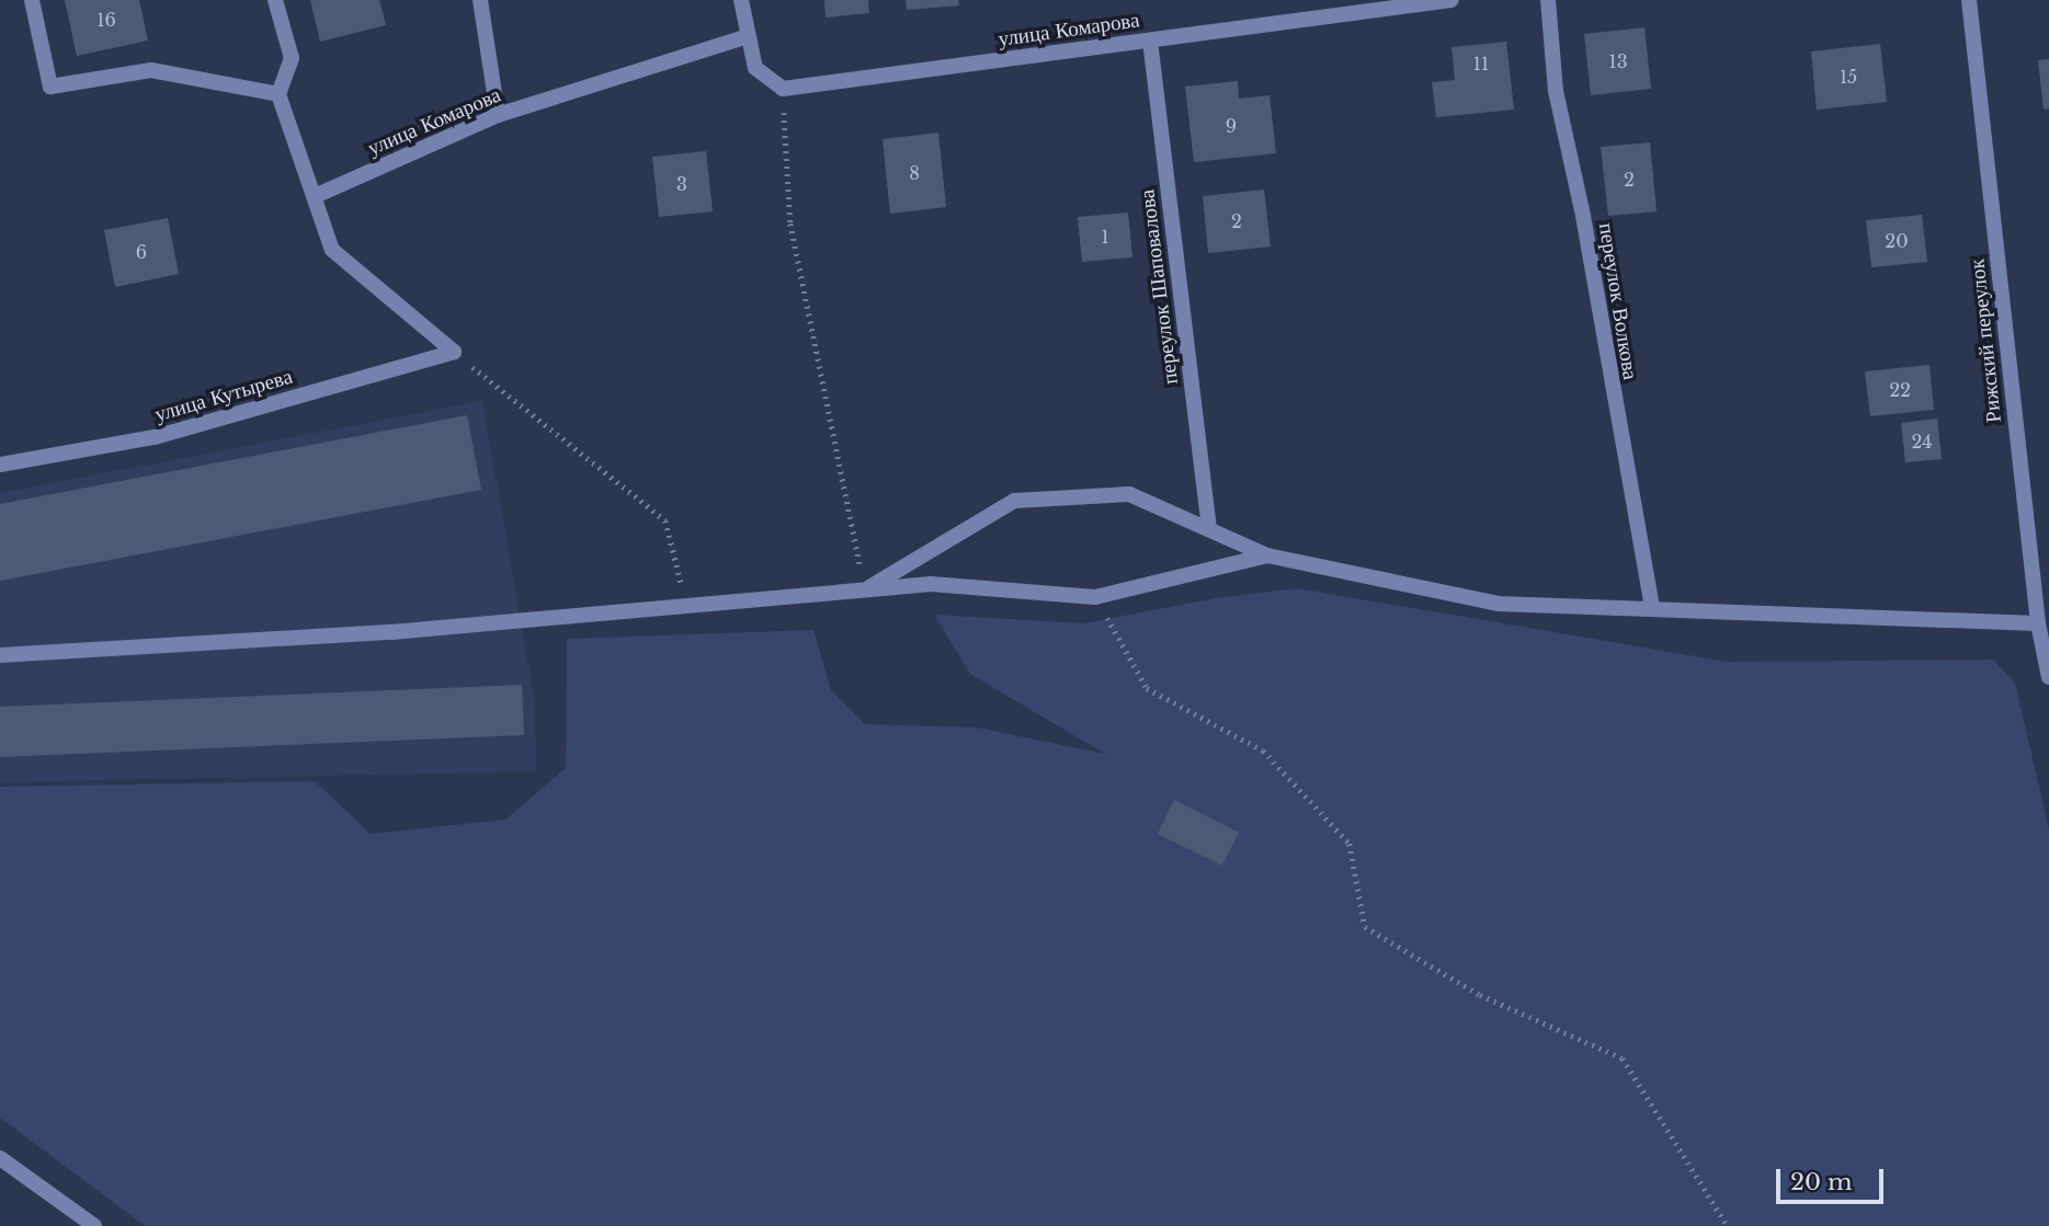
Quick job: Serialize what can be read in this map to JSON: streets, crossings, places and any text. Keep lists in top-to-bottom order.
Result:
{
  "streets": {
    "street": [
      "улица Комарова",
      "переулок Шаповалова",
      "переулок Волкова",
      "Рижский переулок",
      "улица Кутырева"
    ]
  },
  "crossings": [
    ["улица Комарова", "переулок Шаповалова"]
  ],
  "house_numbers": [
    "16",
    "13",
    "11",
    "15",
    "9",
    "8",
    "2",
    "3",
    "2",
    "1",
    "20",
    "6",
    "22",
    "24"
  ],
  "scale_bar": "20 m"
}
